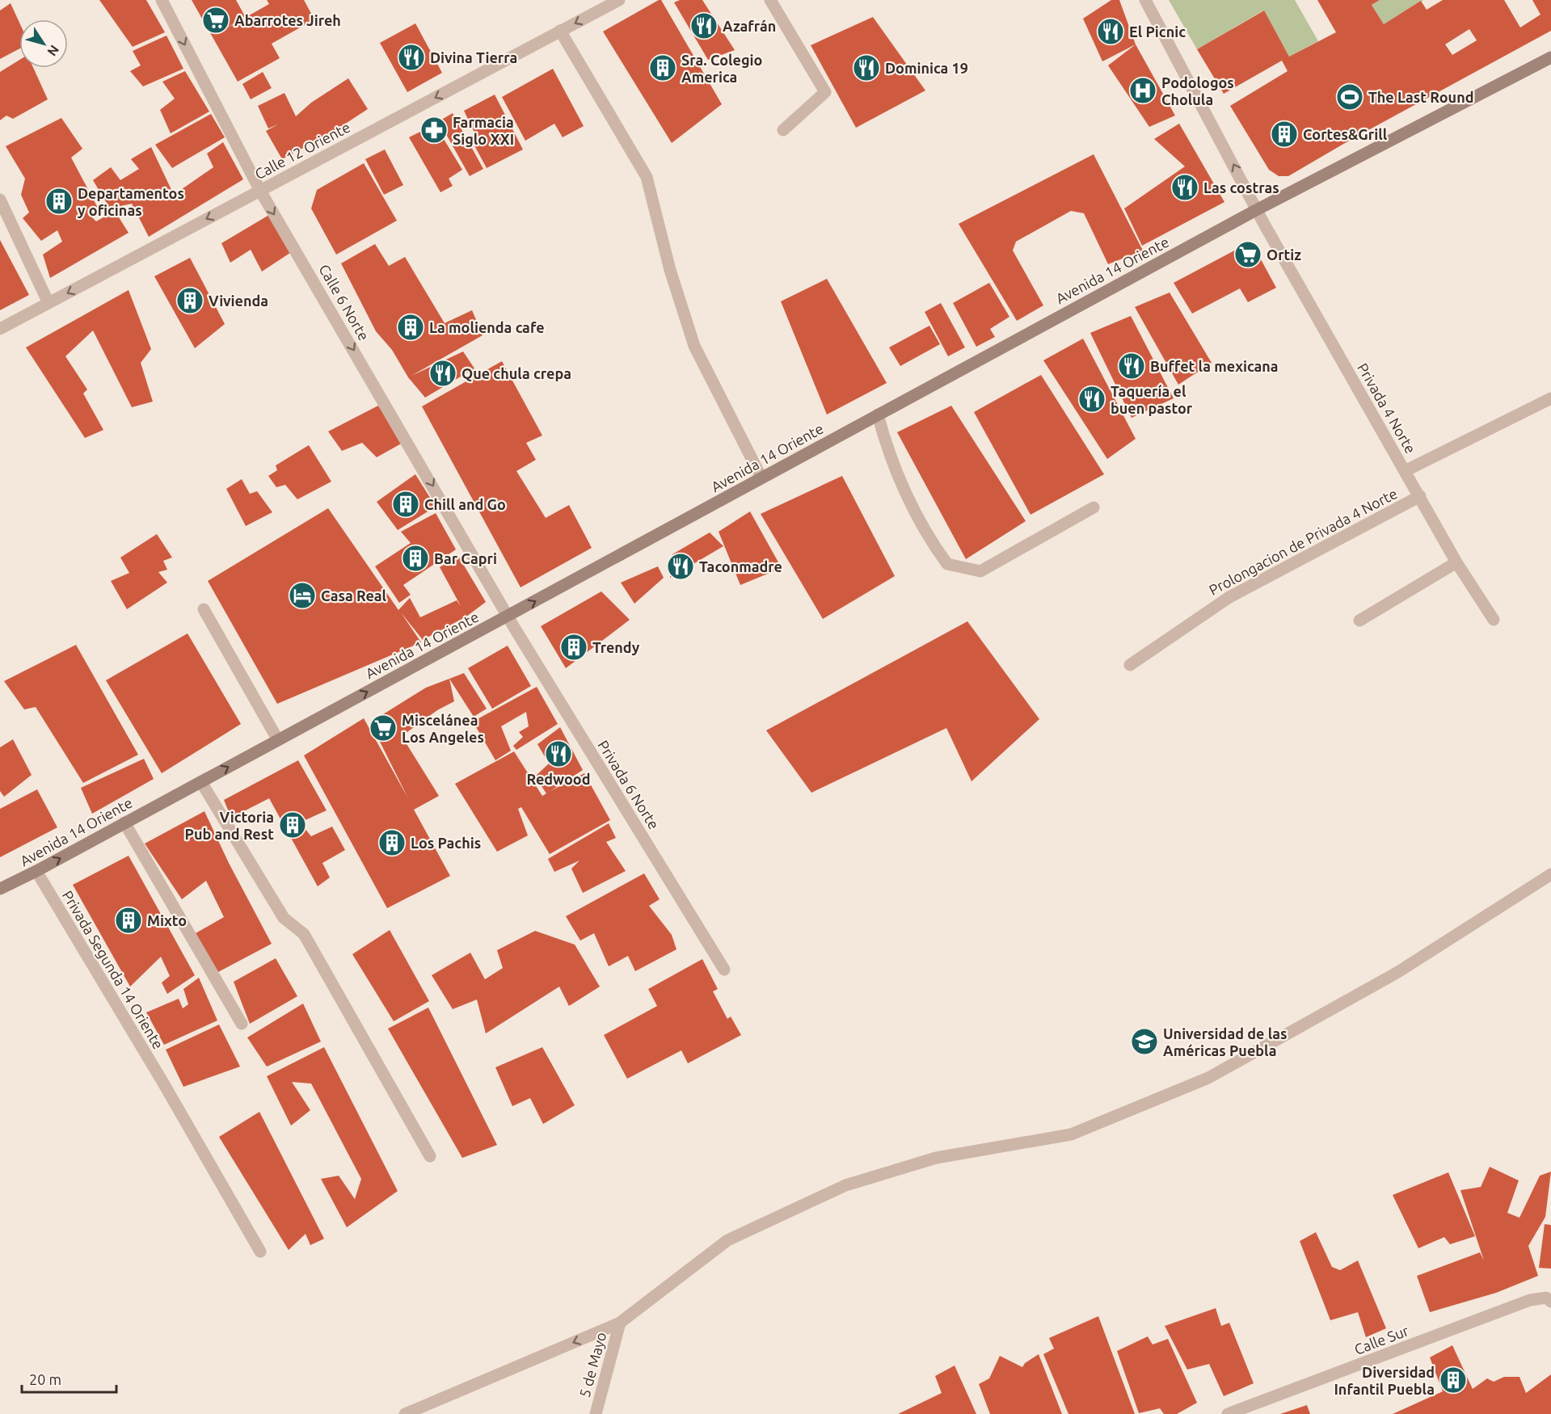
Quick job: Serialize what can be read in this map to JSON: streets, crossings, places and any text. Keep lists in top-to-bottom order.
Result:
{
  "streets": {
    "main road": ["Avenida 14 Oriente"],
    "street": [
      "Calle 12 Oriente",
      "Calle 6 Norte",
      "Privada 4 Norte",
      "Prolongacion de Privada 4 Norte",
      "Privada 6 Norte",
      "Privada Segunda 14 Oriente",
      "Calle Sur",
      "5 de Mayo"
    ]
  },
  "crossings": [
    ["Calle 12 Oriente", "Calle 6 Norte"],
    ["Avenida 14 Oriente", "Calle 6 Norte"],
    ["Avenida 14 Oriente", "Privada 4 Norte"],
    ["Avenida 14 Oriente", "Privada 6 Norte"],
    ["Avenida 14 Oriente", "Privada Segunda 14 Oriente"],
    ["Calle 6 Norte", "Privada 6 Norte"],
    ["Privada 4 Norte", "Prolongacion de Privada 4 Norte"]
  ],
  "one_way": ["Calle 12 Oriente", "Avenida 14 Oriente", "Calle 6 Norte"],
  "places": {
    "supermarket": ["Abarrotes Jireh", "Ortiz", "Miscelánea Los Angeles"],
    "restaurant": [
      "Azafrán",
      "El Picnic",
      "Divina Tierra",
      "Dominica 19",
      "Las costras",
      "Buffet la mexicana",
      "Que chula crepa",
      "Taquería el buen pastor",
      "Taconmadre",
      "Redwood"
    ],
    "building": [
      "Sra. Colegio America",
      "Cortes&Grill",
      "Departamentos y oficinas",
      "Vivienda",
      "La molienda cafe",
      "Chill and Go",
      "Bar Capri",
      "Trendy",
      "Victoria Pub and Rest",
      "Los Pachis",
      "Mixto",
      "Diversidad Infantil Puebla"
    ],
    "hospital": ["Podologos Cholula"],
    "sports": ["The Last Round"],
    "pharmacy": ["Farmacia Siglo XXI"],
    "hotel": ["Casa Real"],
    "school or university": ["Universidad de las Américas Puebla"]
  },
  "scale_bar": "20 m",
  "north": "bottom right"
}
